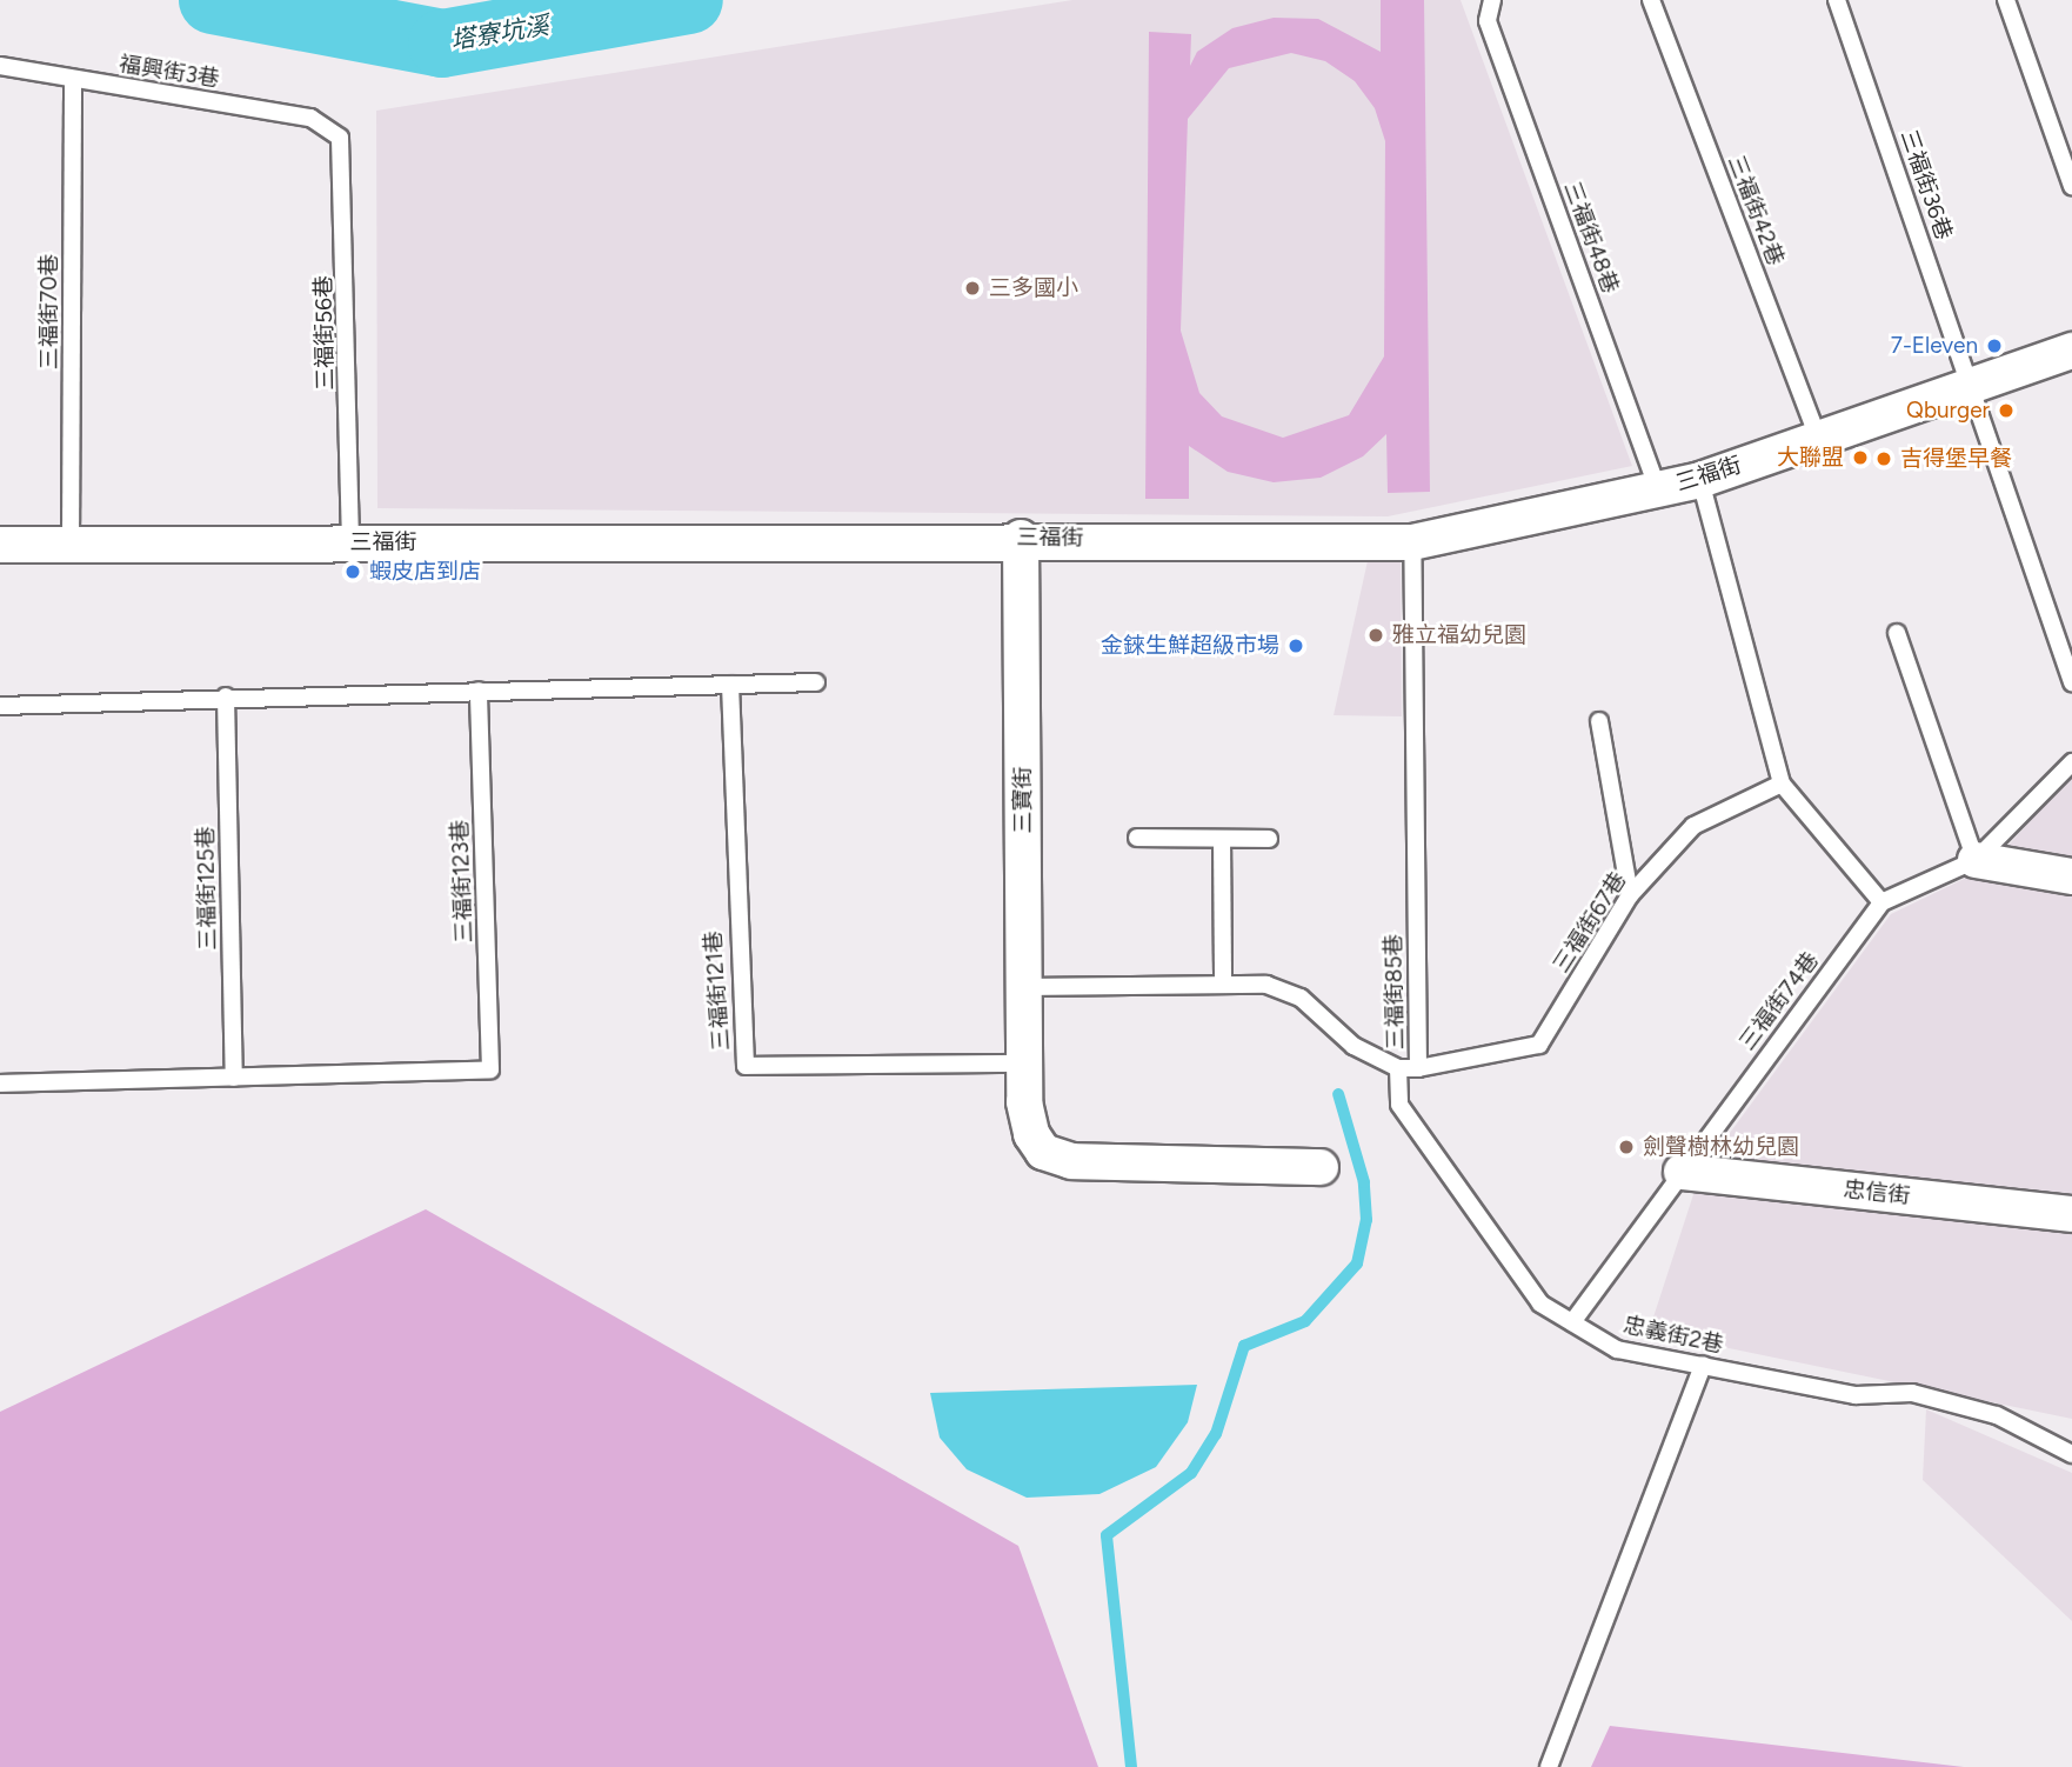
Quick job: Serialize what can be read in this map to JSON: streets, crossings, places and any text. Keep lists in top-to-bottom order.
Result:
{
  "streets": {
    "street": ["三福街", "三寶街", "忠信街"],
    "lane": [
      "福興街3巷",
      "三福街36巷",
      "三福街42巷",
      "三福街48巷",
      "三福街70巷",
      "三福街56巷",
      "三福街123巷",
      "三福街125巷",
      "三福街67巷",
      "三福街121巷",
      "三福街85巷",
      "三福街74巷",
      "忠義街2巷"
    ]
  },
  "crossings": [
    ["福興街3巷", "三福街70巷"],
    ["福興街3巷", "三福街56巷"],
    ["三福街36巷", "三福街"],
    ["三福街42巷", "三福街"],
    ["三福街48巷", "三福街"],
    ["三福街70巷", "三福街"],
    ["三福街56巷", "三福街"],
    ["三福街", "三寶街"],
    ["三福街", "三福街85巷"],
    ["三寶街", "三福街121巷"],
    ["三寶街", "三福街85巷"],
    ["三福街123巷", "三福街125巷"],
    ["三福街67巷", "三福街85巷"],
    ["三福街85巷", "忠義街2巷"],
    ["三福街74巷", "忠信街"],
    ["三福街74巷", "忠義街2巷"]
  ],
  "water": ["塔寮坑溪"],
  "places": [
    "三多國小",
    "7-Eleven",
    "Qburger",
    "大聯盟",
    "吉得堡早餐",
    "蝦皮店到店",
    "雅立福幼兒園",
    "金錸生鮮超級市場",
    "劍聲樹林幼兒園"
  ]
}
